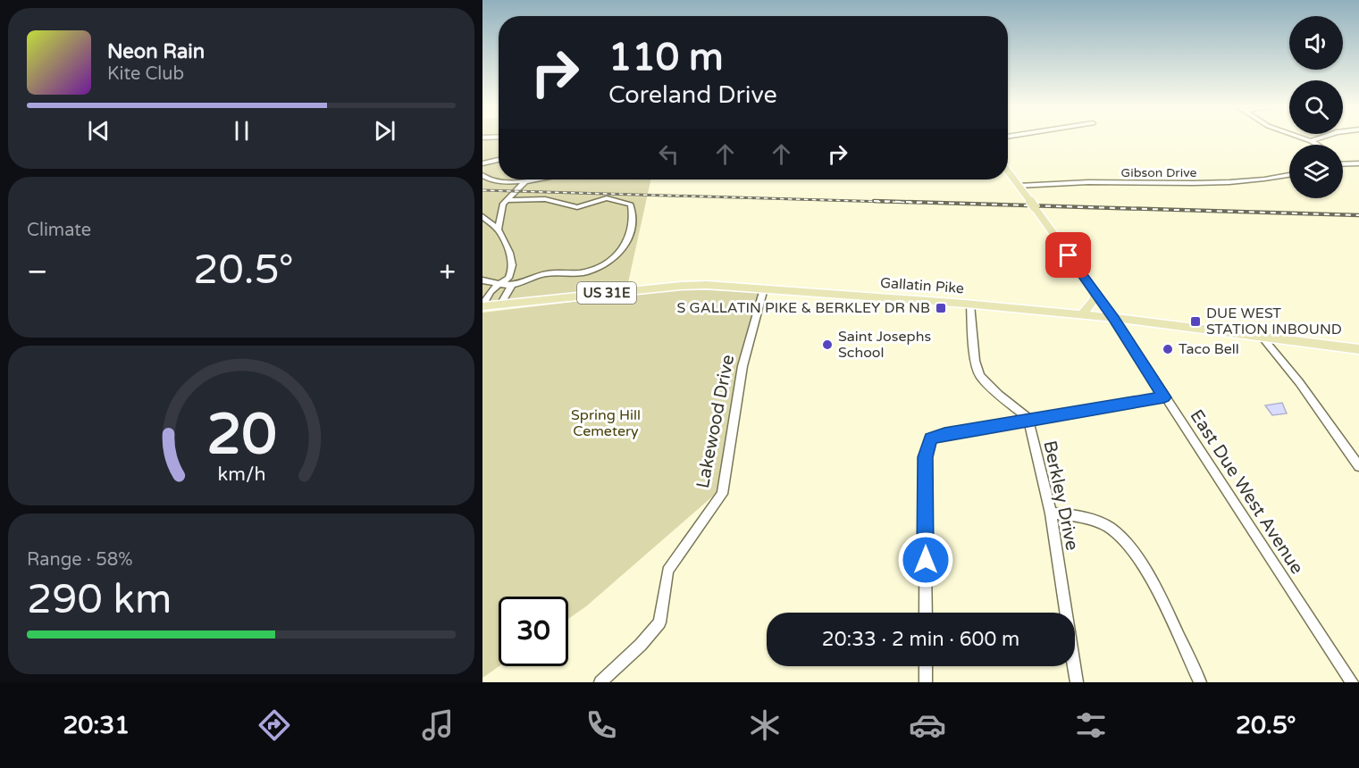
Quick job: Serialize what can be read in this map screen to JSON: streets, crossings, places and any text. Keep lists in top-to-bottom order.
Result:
{
  "streets": {
    "main road": ["Gallatin Pike", "US 31E"],
    "street": [
      "Gibson Drive",
      "Lakewood Drive",
      "East Due West Avenue",
      "Berkley Drive"
    ]
  },
  "crossings": [
    ["Gallatin Pike", "Lakewood Drive"],
    ["Gallatin Pike", "East Due West Avenue"]
  ],
  "parks": ["Spring Hill Cemetery"],
  "places": {
    "transit": ["S GALLATIN PIKE & BERKLEY DR NB", "DUE WEST STATION INBOUND"],
    "other": ["Saint Josephs School", "Taco Bell"]
  },
  "page": {
    "turn": ["110 m", "Coreland Drive"],
    "song": ["Neon Rain", "Kite Club"],
    "tile": [
      "Climate",
      ["Range · 58%", "290 km"]
    ],
    "heat": ["−", "20.5°", "+"],
    "limit": "30",
    "trip": "20:33 · 2 min · 600 m",
    "tabs": ["20:31", "20.5°"],
    "gauge": ["20", "km/h"]
  }
}
